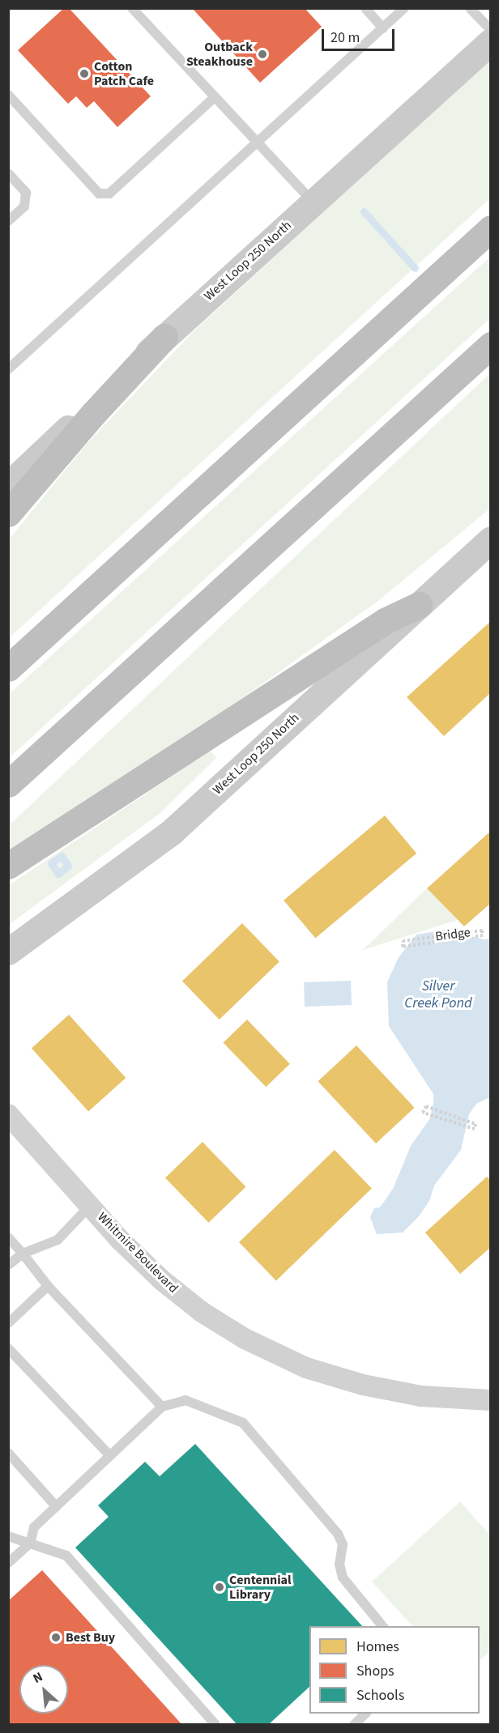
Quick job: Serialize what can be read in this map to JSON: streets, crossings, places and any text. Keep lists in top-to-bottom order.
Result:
{
  "streets": {
    "main road": ["West Loop 250 North"],
    "street": ["Whitmire Boulevard"],
    "path": ["Bridge"]
  },
  "water": ["Silver Creek Pond"],
  "places": [
    "Outback Steakhouse",
    "Cotton Patch Cafe",
    "Centennial Library",
    "Best Buy"
  ],
  "legend": ["Homes", "Shops", "Schools"],
  "scale_bar": "20 m",
  "north": "top left"
}
